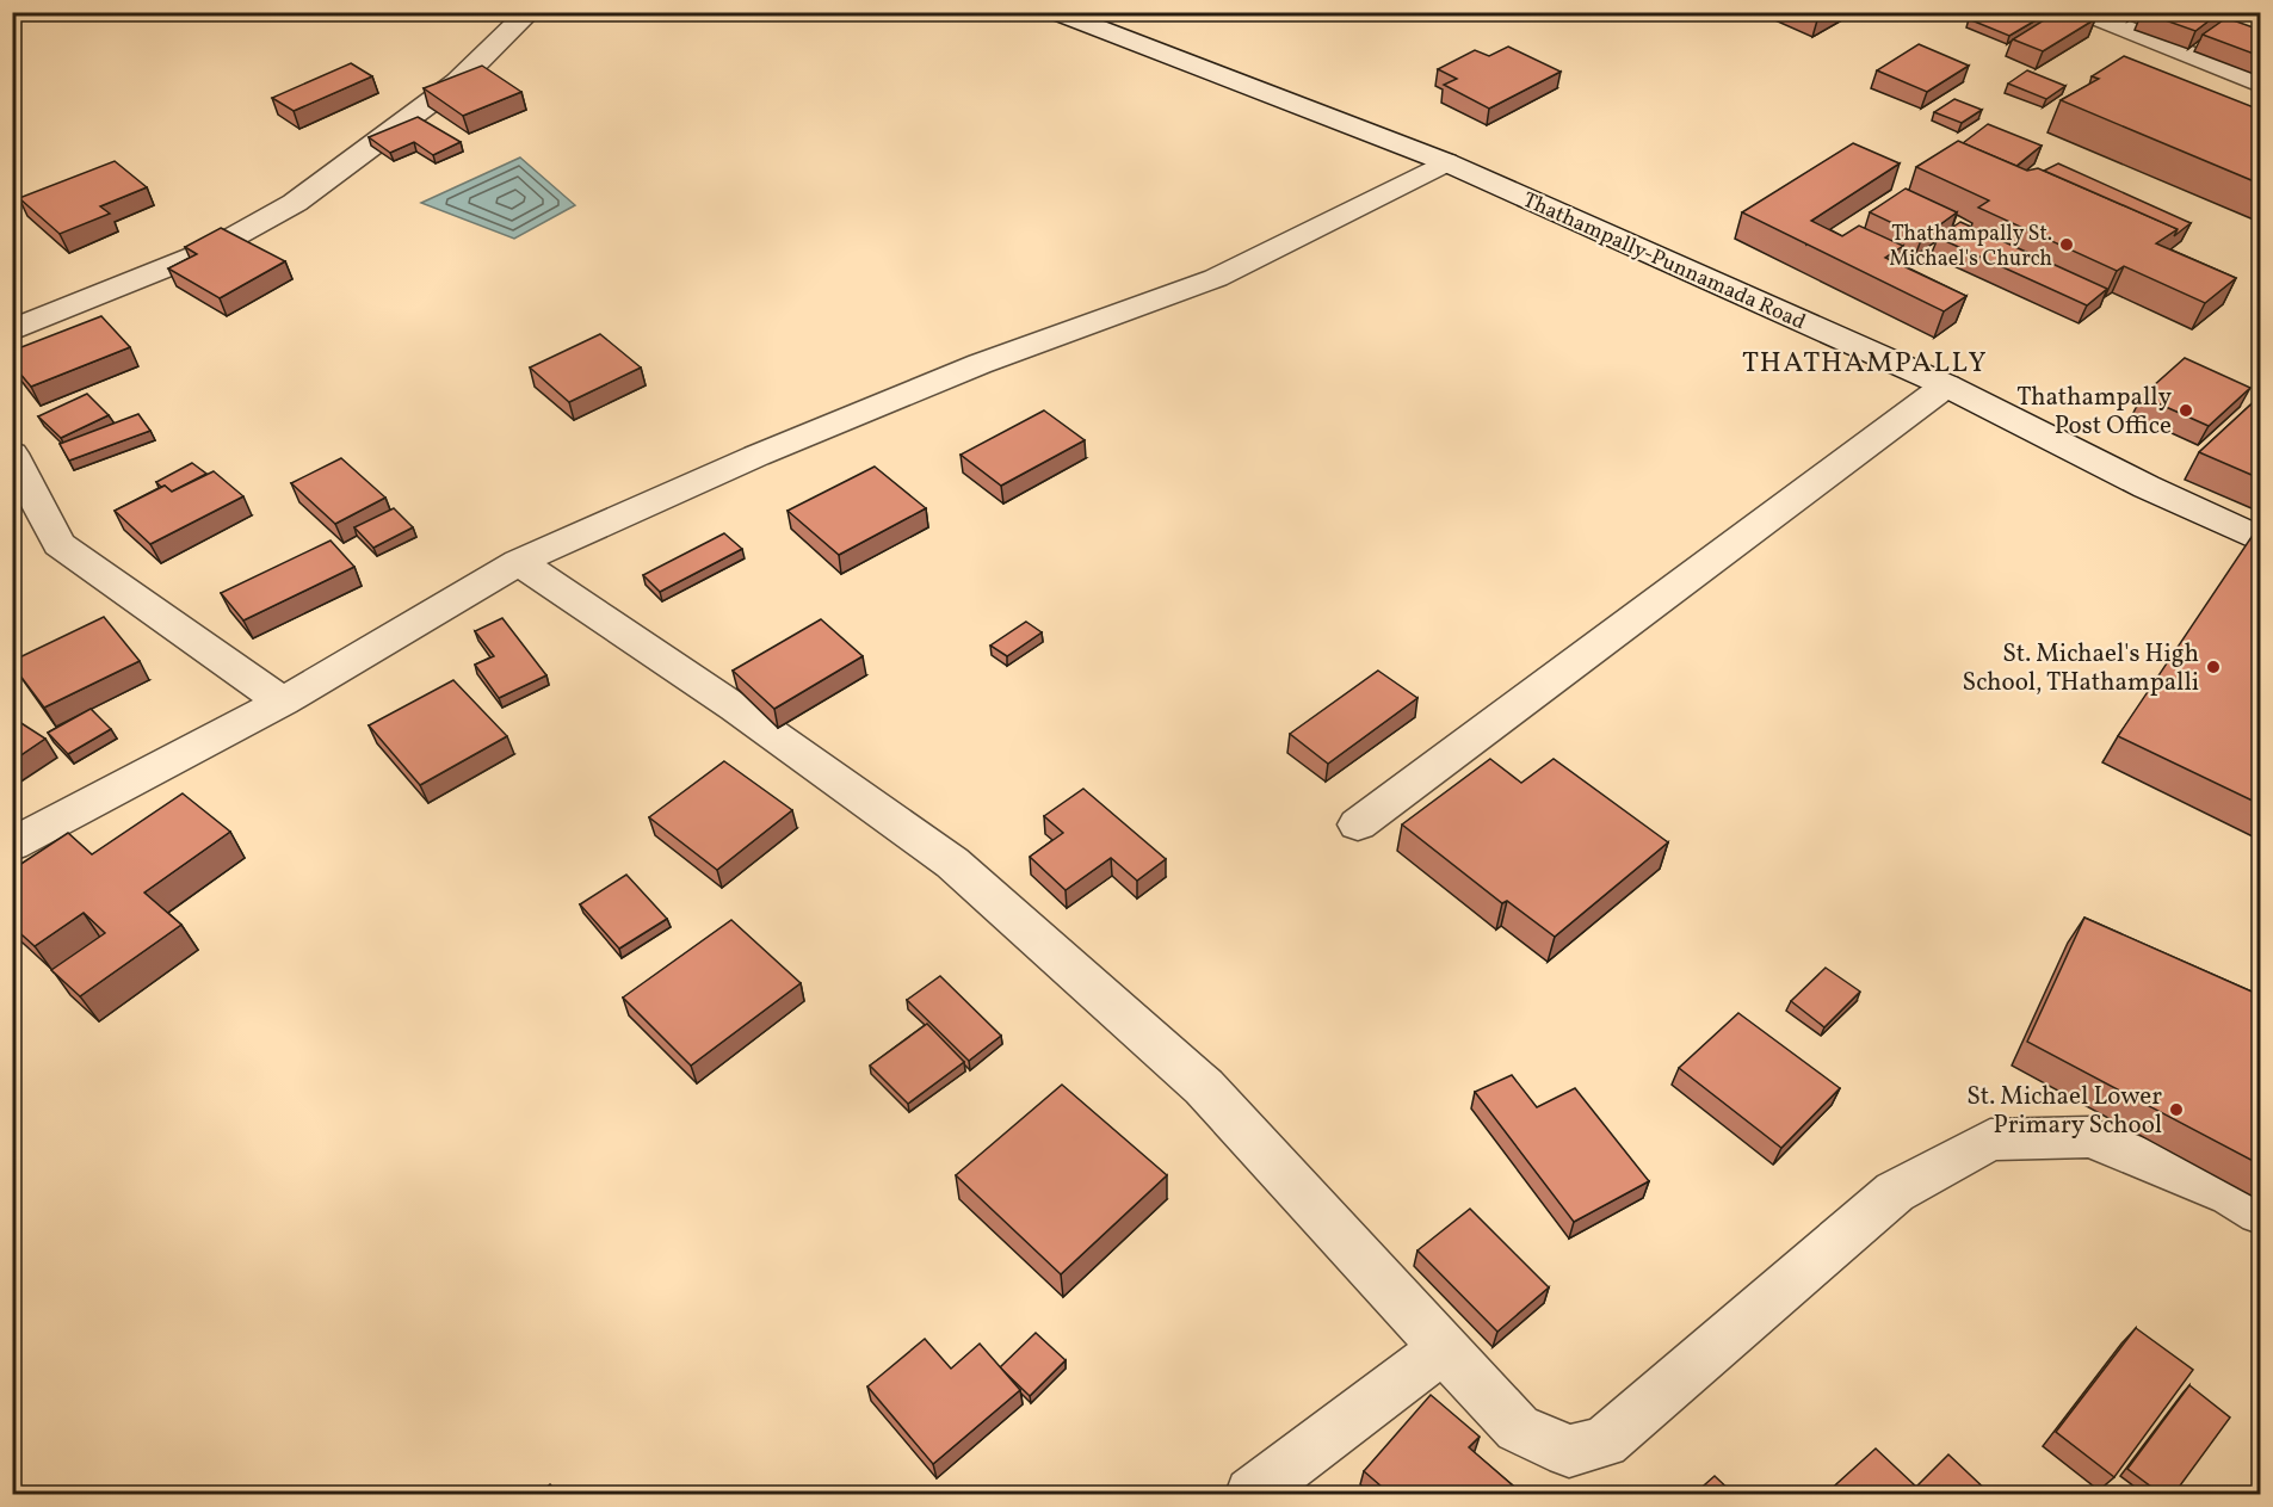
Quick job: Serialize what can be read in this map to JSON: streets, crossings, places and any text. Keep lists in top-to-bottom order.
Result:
{
  "streets": {
    "street": ["Thathampally-Punnamada Road"]
  },
  "districts": ["THATHAMPALLY"],
  "places": [
    "Thathampally St. Michael's Church",
    "Thathampally Post Office",
    "St. Michael's High School, THathampalli",
    "St. Michael Lower Primary School"
  ]
}
